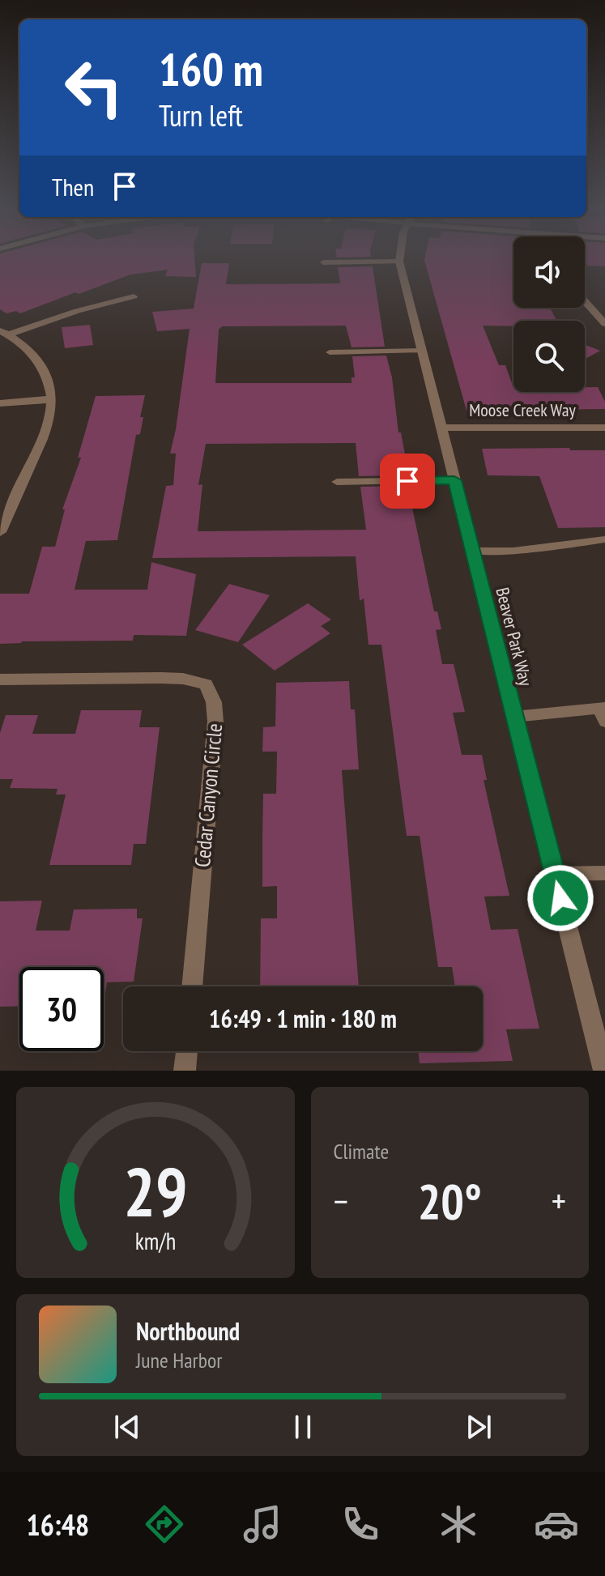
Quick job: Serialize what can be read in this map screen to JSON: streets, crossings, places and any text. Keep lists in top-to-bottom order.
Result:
{
  "streets": {
    "street": ["Moose Creek Way", "Beaver Park Way", "Cedar Canyon Circle"]
  },
  "crossings": [
    ["Moose Creek Way", "Beaver Park Way"]
  ],
  "page": {
    "turn": ["160 m", "Turn left"],
    "then": "Then",
    "limit": "30",
    "trip": "16:49 · 1 min · 180 m",
    "tile": "Climate",
    "heat": ["−", "20°", "+"],
    "song": ["Northbound", "June Harbor"],
    "tabs": "16:48",
    "gauge": ["29", "km/h"]
  }
}
